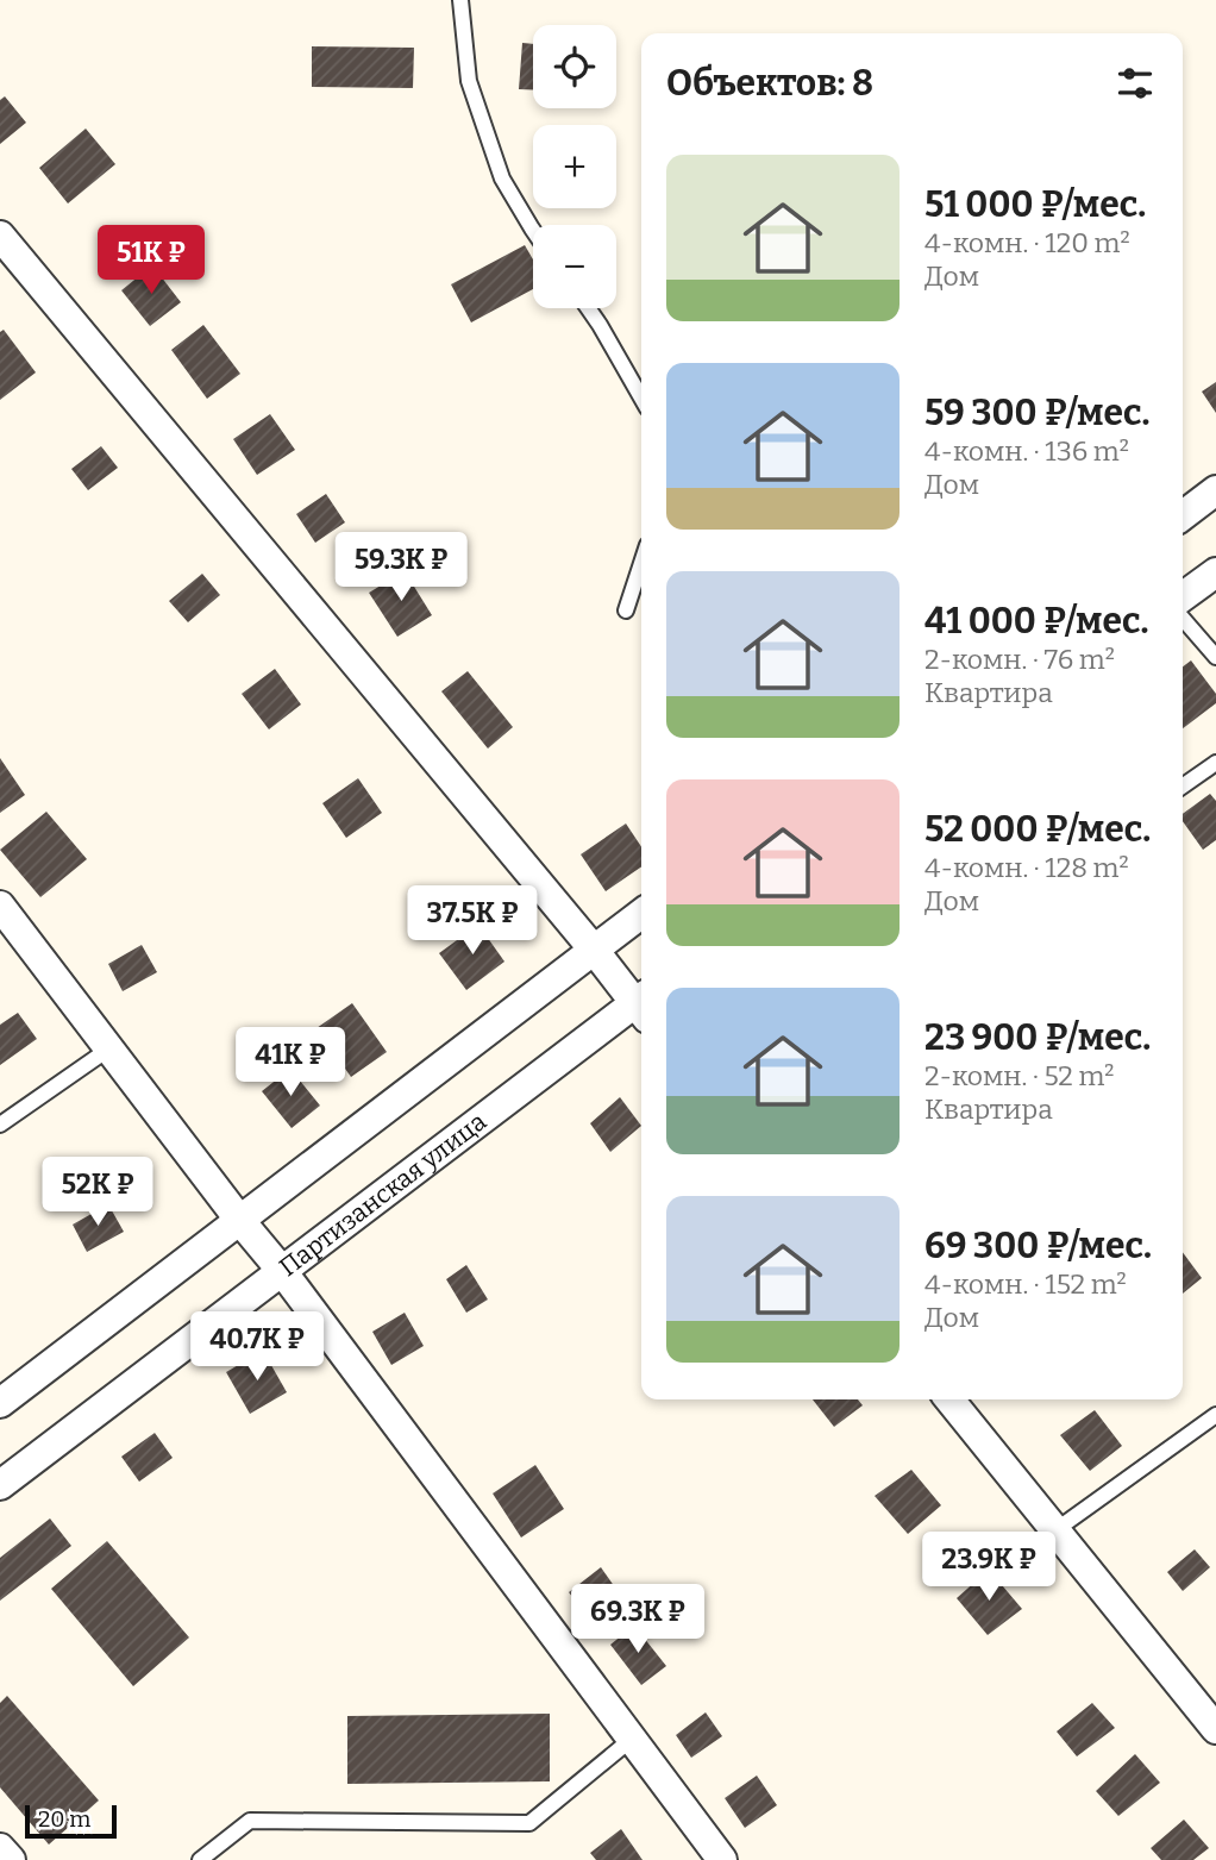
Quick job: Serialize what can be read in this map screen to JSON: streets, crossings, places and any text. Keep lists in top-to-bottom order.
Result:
{
  "streets": {
    "street": ["Партизанская улица"]
  },
  "scale_bar": "20 m",
  "page": {
    "map_buttons": ["+", "−"],
    "heading": "Объектов: 8",
    "list": [
      {
        "name": "51 000 ₽/мес.",
        "note": "4-комн. · 120 m² · Дом"
      },
      {
        "name": "59 300 ₽/мес.",
        "note": "4-комн. · 136 m² · Дом"
      },
      {
        "name": "41 000 ₽/мес.",
        "note": "2-комн. · 76 m² · Квартира"
      },
      {
        "name": "52 000 ₽/мес.",
        "note": "4-комн. · 128 m² · Дом"
      },
      {
        "name": "23 900 ₽/мес.",
        "note": "2-комн. · 52 m² · Квартира"
      },
      {
        "name": "69 300 ₽/мес.",
        "note": "4-комн. · 152 m² · Дом"
      }
    ],
    "price": [
      "51K ₽",
      "59.3K ₽",
      "37.5K ₽",
      "41K ₽",
      "52K ₽",
      "40.7K ₽",
      "23.9K ₽",
      "69.3K ₽"
    ],
    "scale": "20 m"
  }
}
